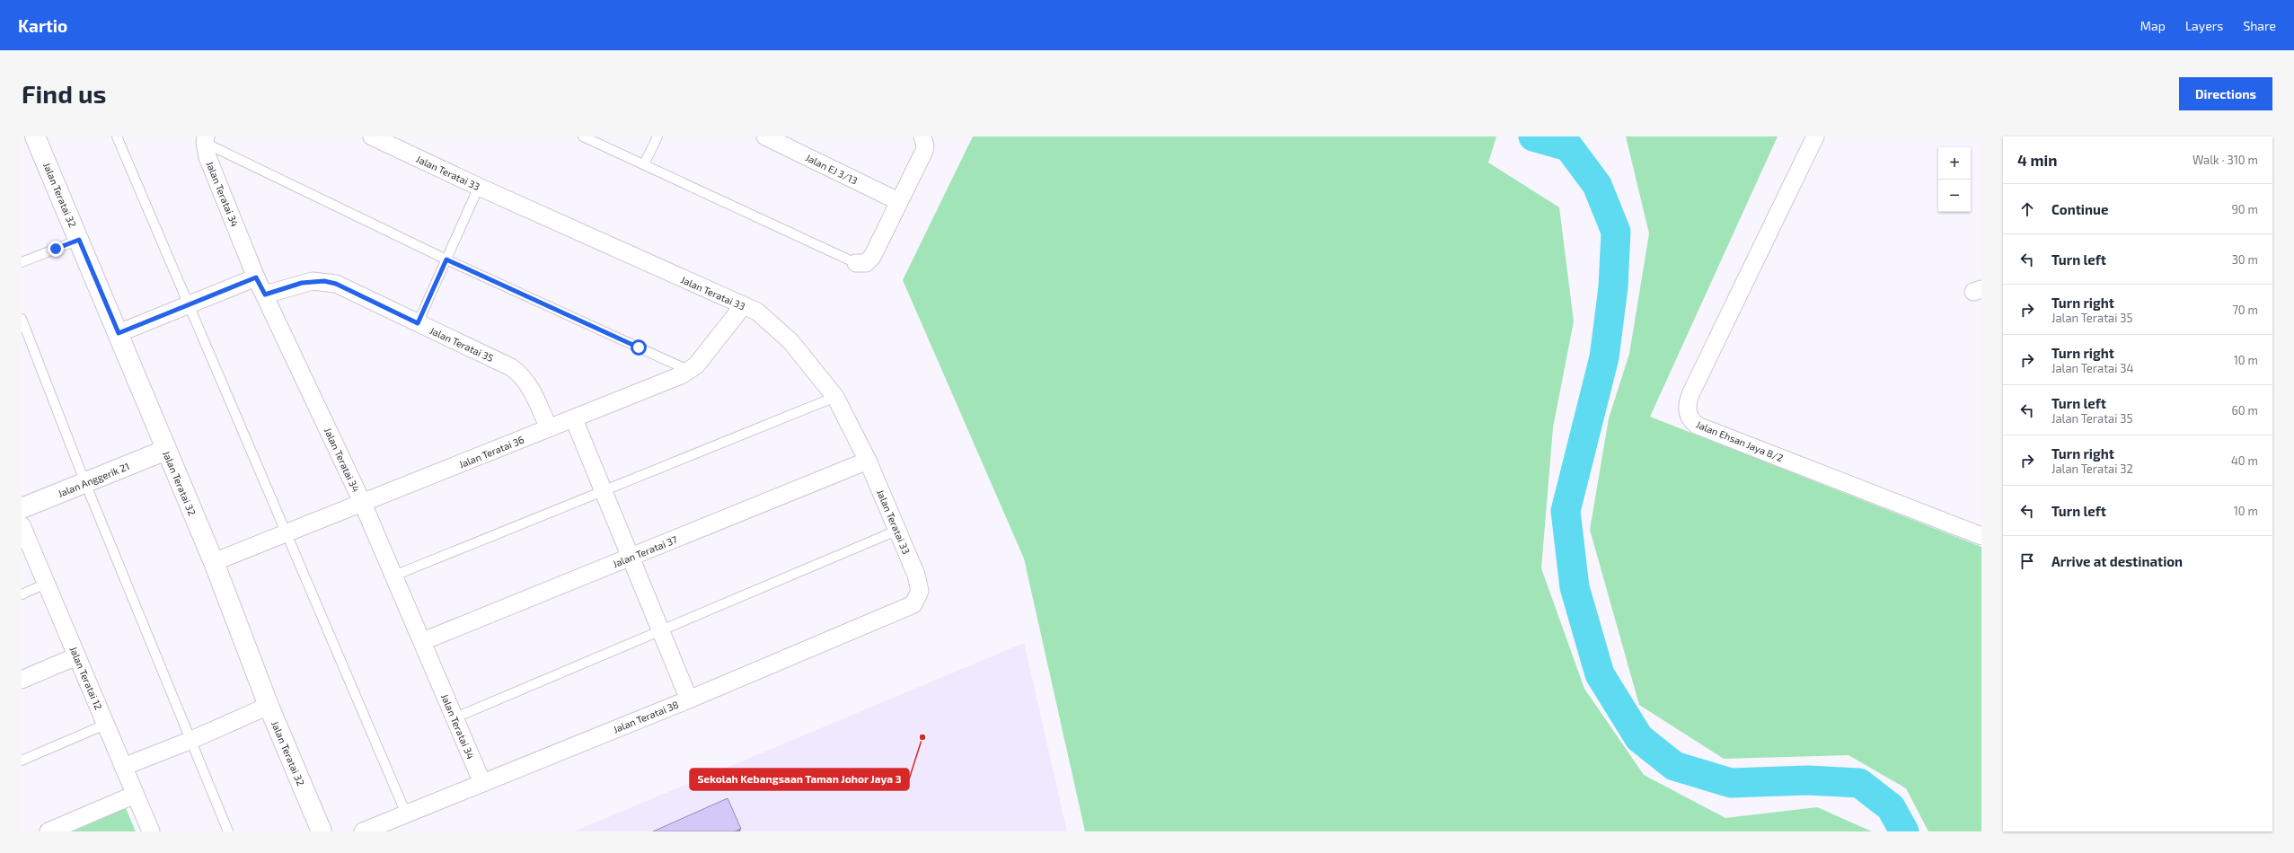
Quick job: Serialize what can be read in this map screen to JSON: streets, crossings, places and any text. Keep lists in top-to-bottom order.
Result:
{
  "streets": {
    "street": [
      "Jalan EJ 3/13",
      "Jalan Teratai 33",
      "Jalan Teratai 34",
      "Jalan Teratai 32",
      "Jalan Teratai 35",
      "Jalan Ehsan Jaya 8/2",
      "Jalan Teratai 36",
      "Jalan Anggerik 21",
      "Jalan Teratai 37",
      "Jalan Teratai 12",
      "Jalan Teratai 38"
    ]
  },
  "crossings": [
    ["Jalan Teratai 33", "Jalan Teratai 36"],
    ["Jalan Teratai 33", "Jalan Teratai 37"],
    ["Jalan Teratai 33", "Jalan Teratai 38"],
    ["Jalan Teratai 34", "Jalan Teratai 35"],
    ["Jalan Teratai 34", "Jalan Teratai 36"],
    ["Jalan Teratai 34", "Jalan Teratai 37"],
    ["Jalan Teratai 34", "Jalan Teratai 38"],
    ["Jalan Teratai 32", "Jalan Teratai 36"],
    ["Jalan Teratai 32", "Jalan Anggerik 21"],
    ["Jalan Teratai 35", "Jalan Teratai 36"]
  ],
  "places": ["Sekolah Kebangsaan Taman Johor Jaya 3"],
  "page": {
    "header": "Kartio",
    "nav": ["Map", "Layers", "Share"],
    "buttons": "Directions",
    "title": "Find us",
    "heading": ["4 min", "Walk · 310 m"],
    "map_buttons": ["+", "−"],
    "list": [
      ["Continue", "90 m"],
      ["Turn left", "30 m"],
      ["Turn right", "Jalan Teratai 35", "70 m"],
      ["Turn right", "Jalan Teratai 34", "10 m"],
      ["Turn left", "Jalan Teratai 35", "60 m"],
      ["Turn right", "Jalan Teratai 32", "40 m"],
      ["Turn left", "10 m"],
      "Arrive at destination"
    ]
  }
}
